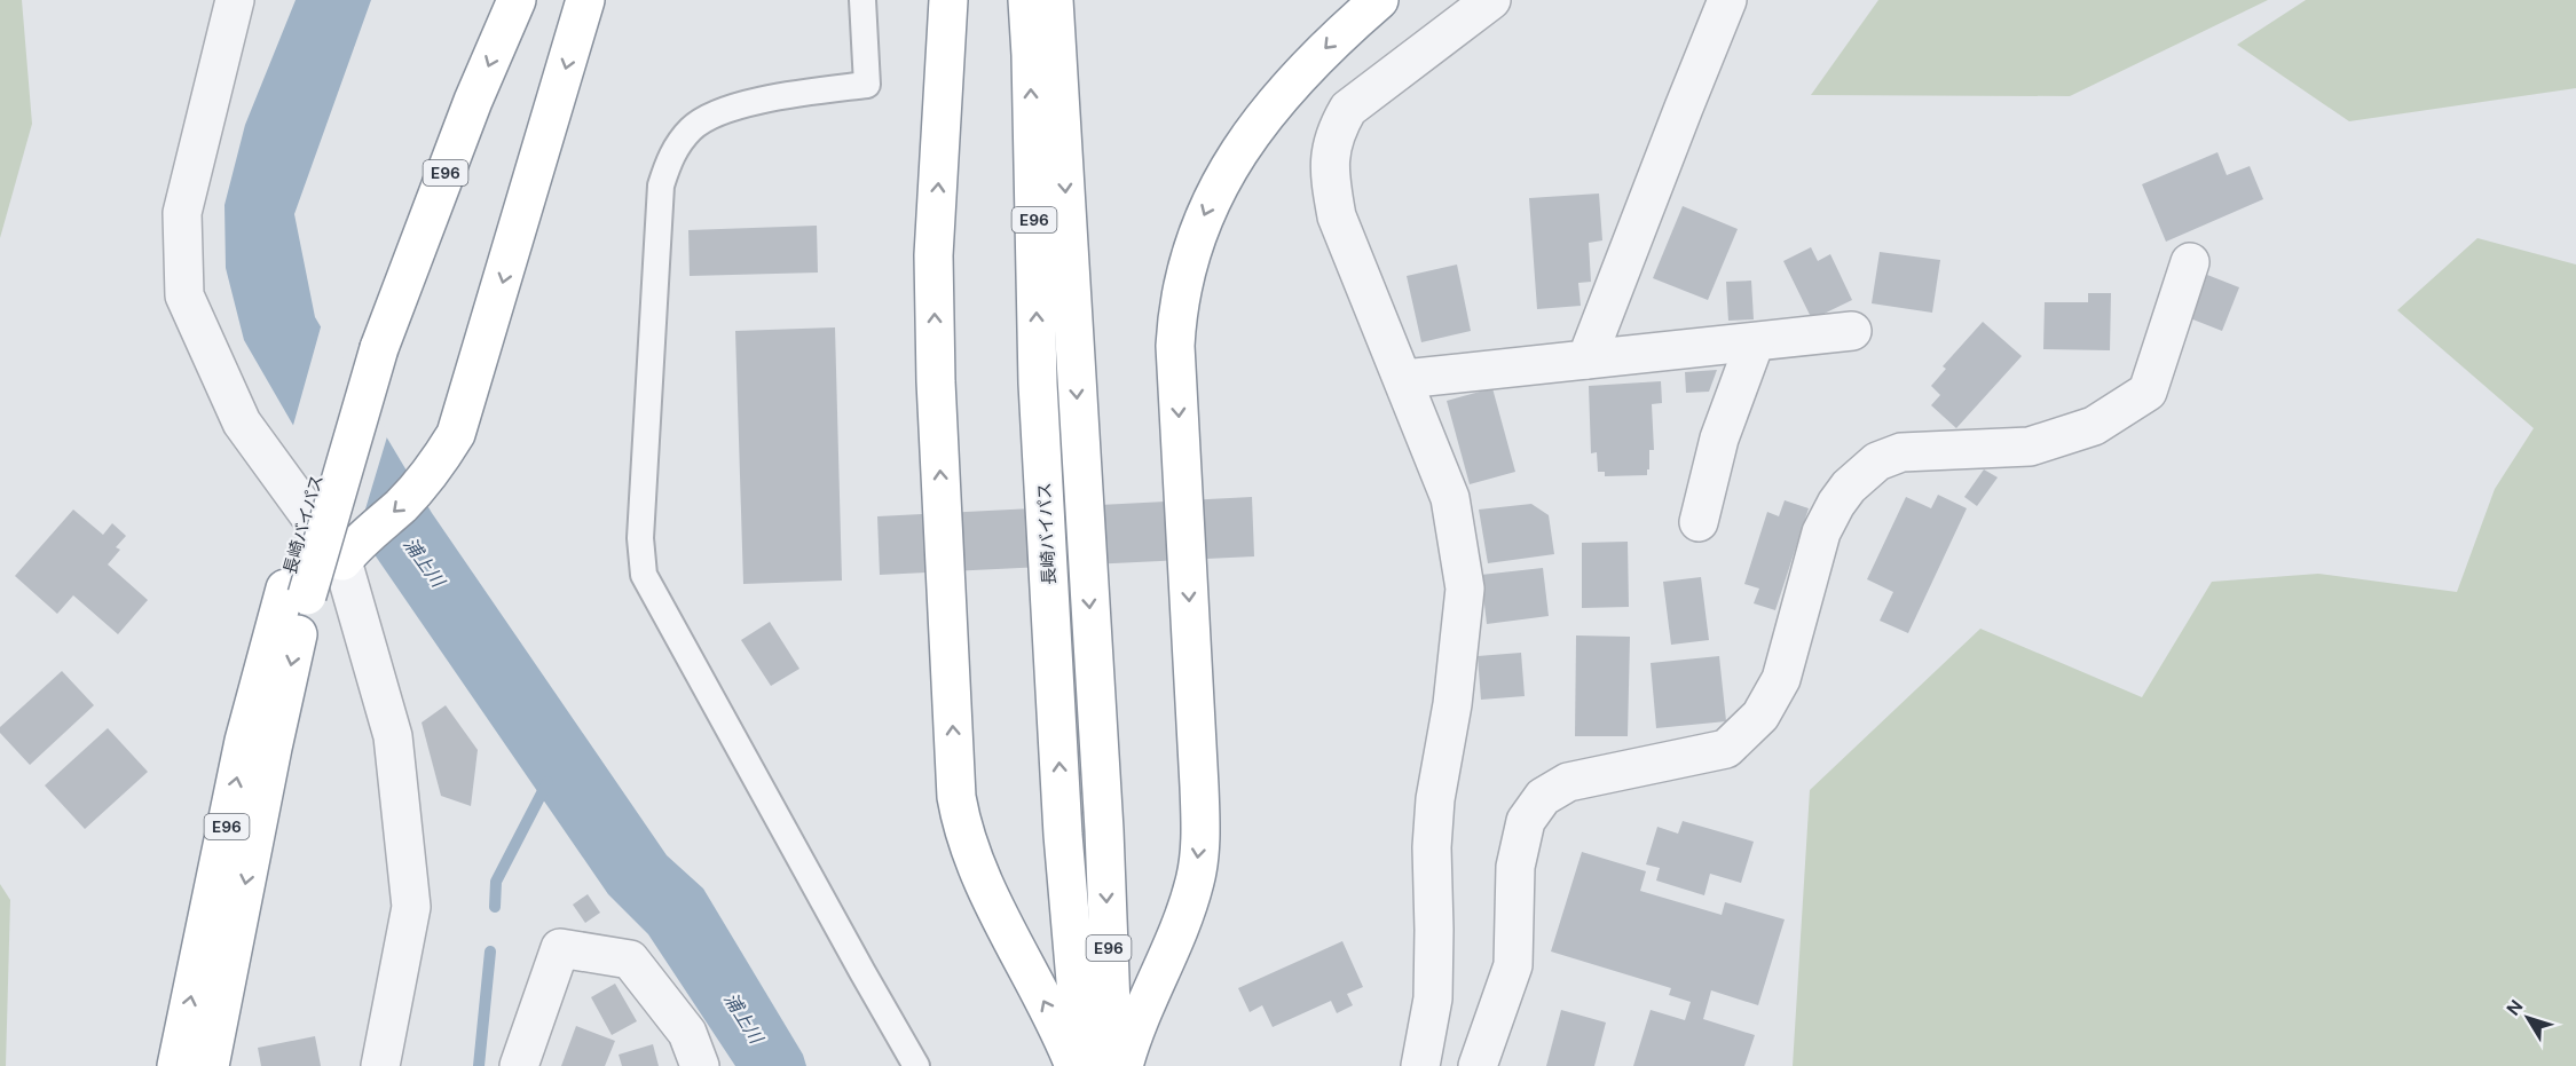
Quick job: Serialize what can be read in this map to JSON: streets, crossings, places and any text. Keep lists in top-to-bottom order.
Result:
{
  "streets": {
    "highway": ["E96", "長崎バイパス"]
  },
  "water": ["浦上川"],
  "north": "top left"
}
